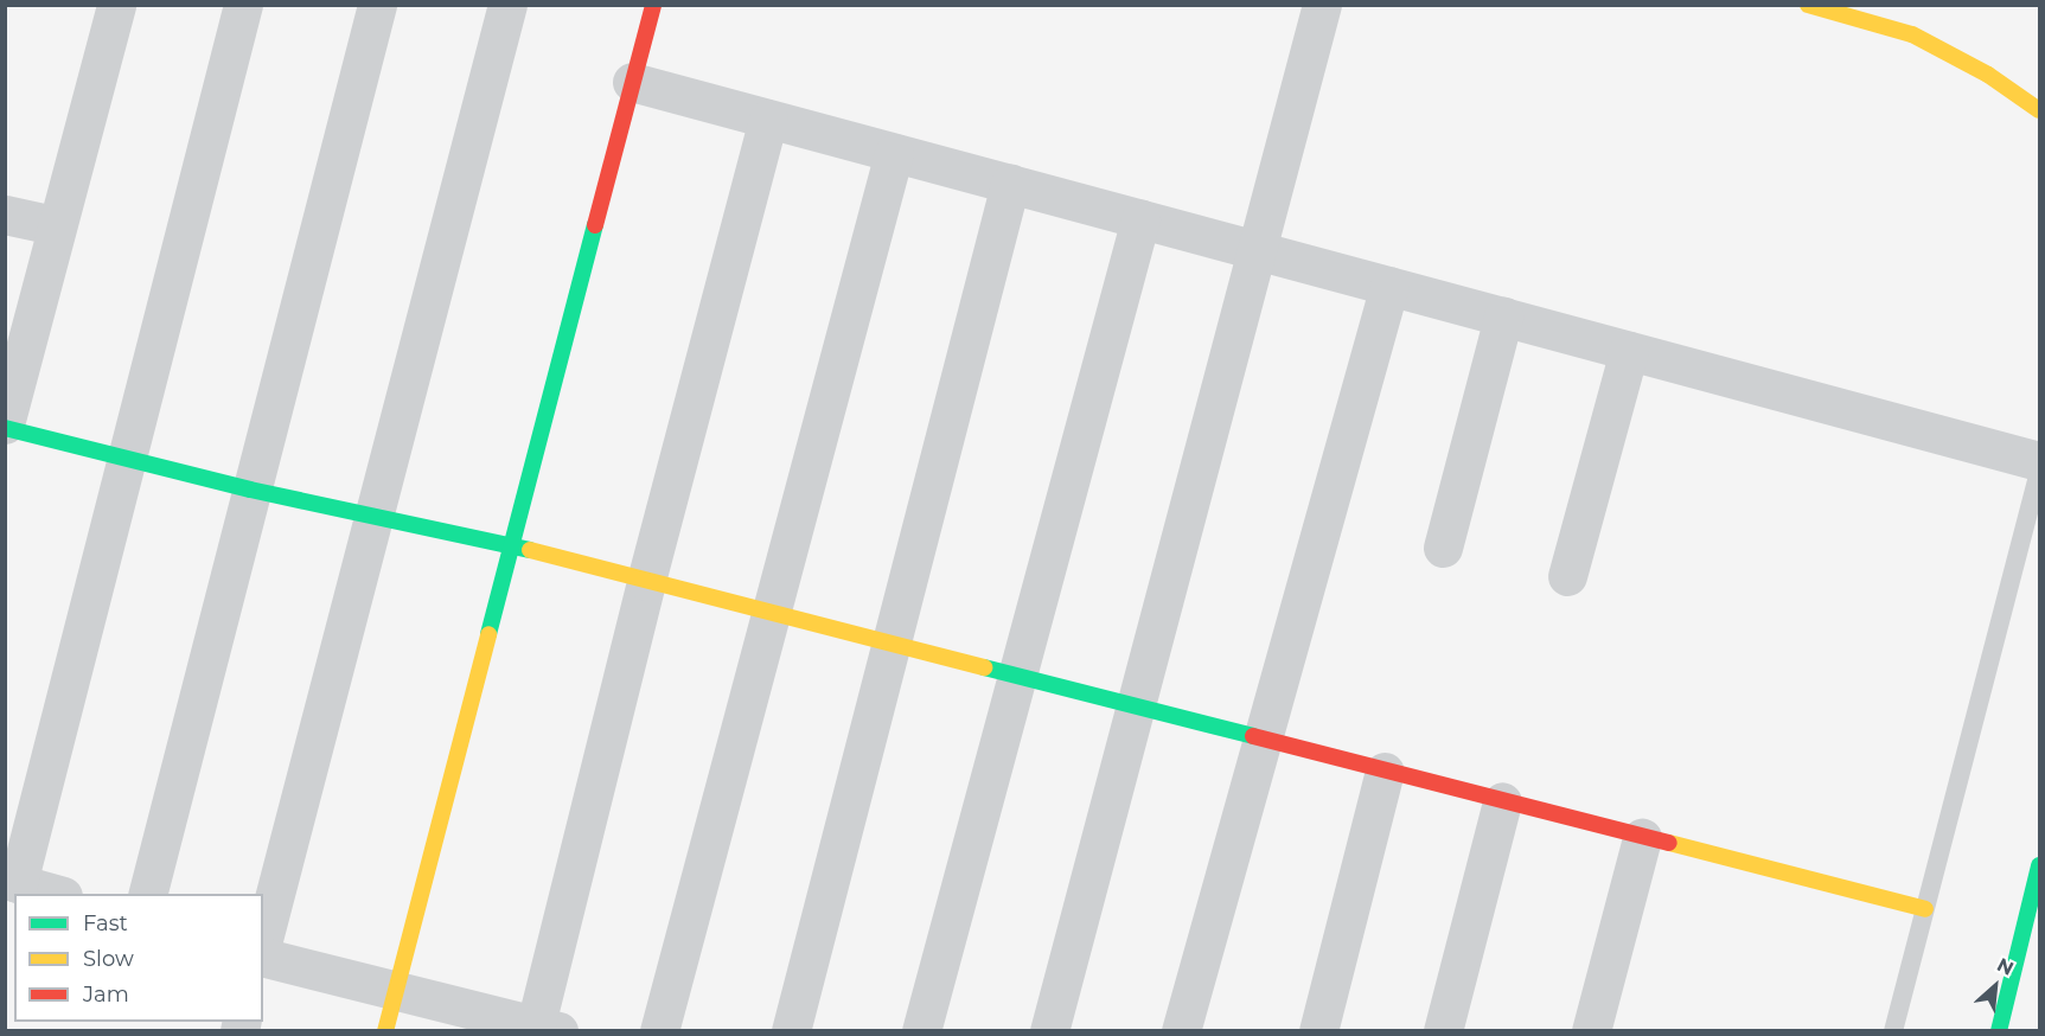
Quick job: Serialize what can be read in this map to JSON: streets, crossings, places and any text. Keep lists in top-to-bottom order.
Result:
{
  "legend": ["Fast", "Slow", "Jam"],
  "north": "top right"
}
